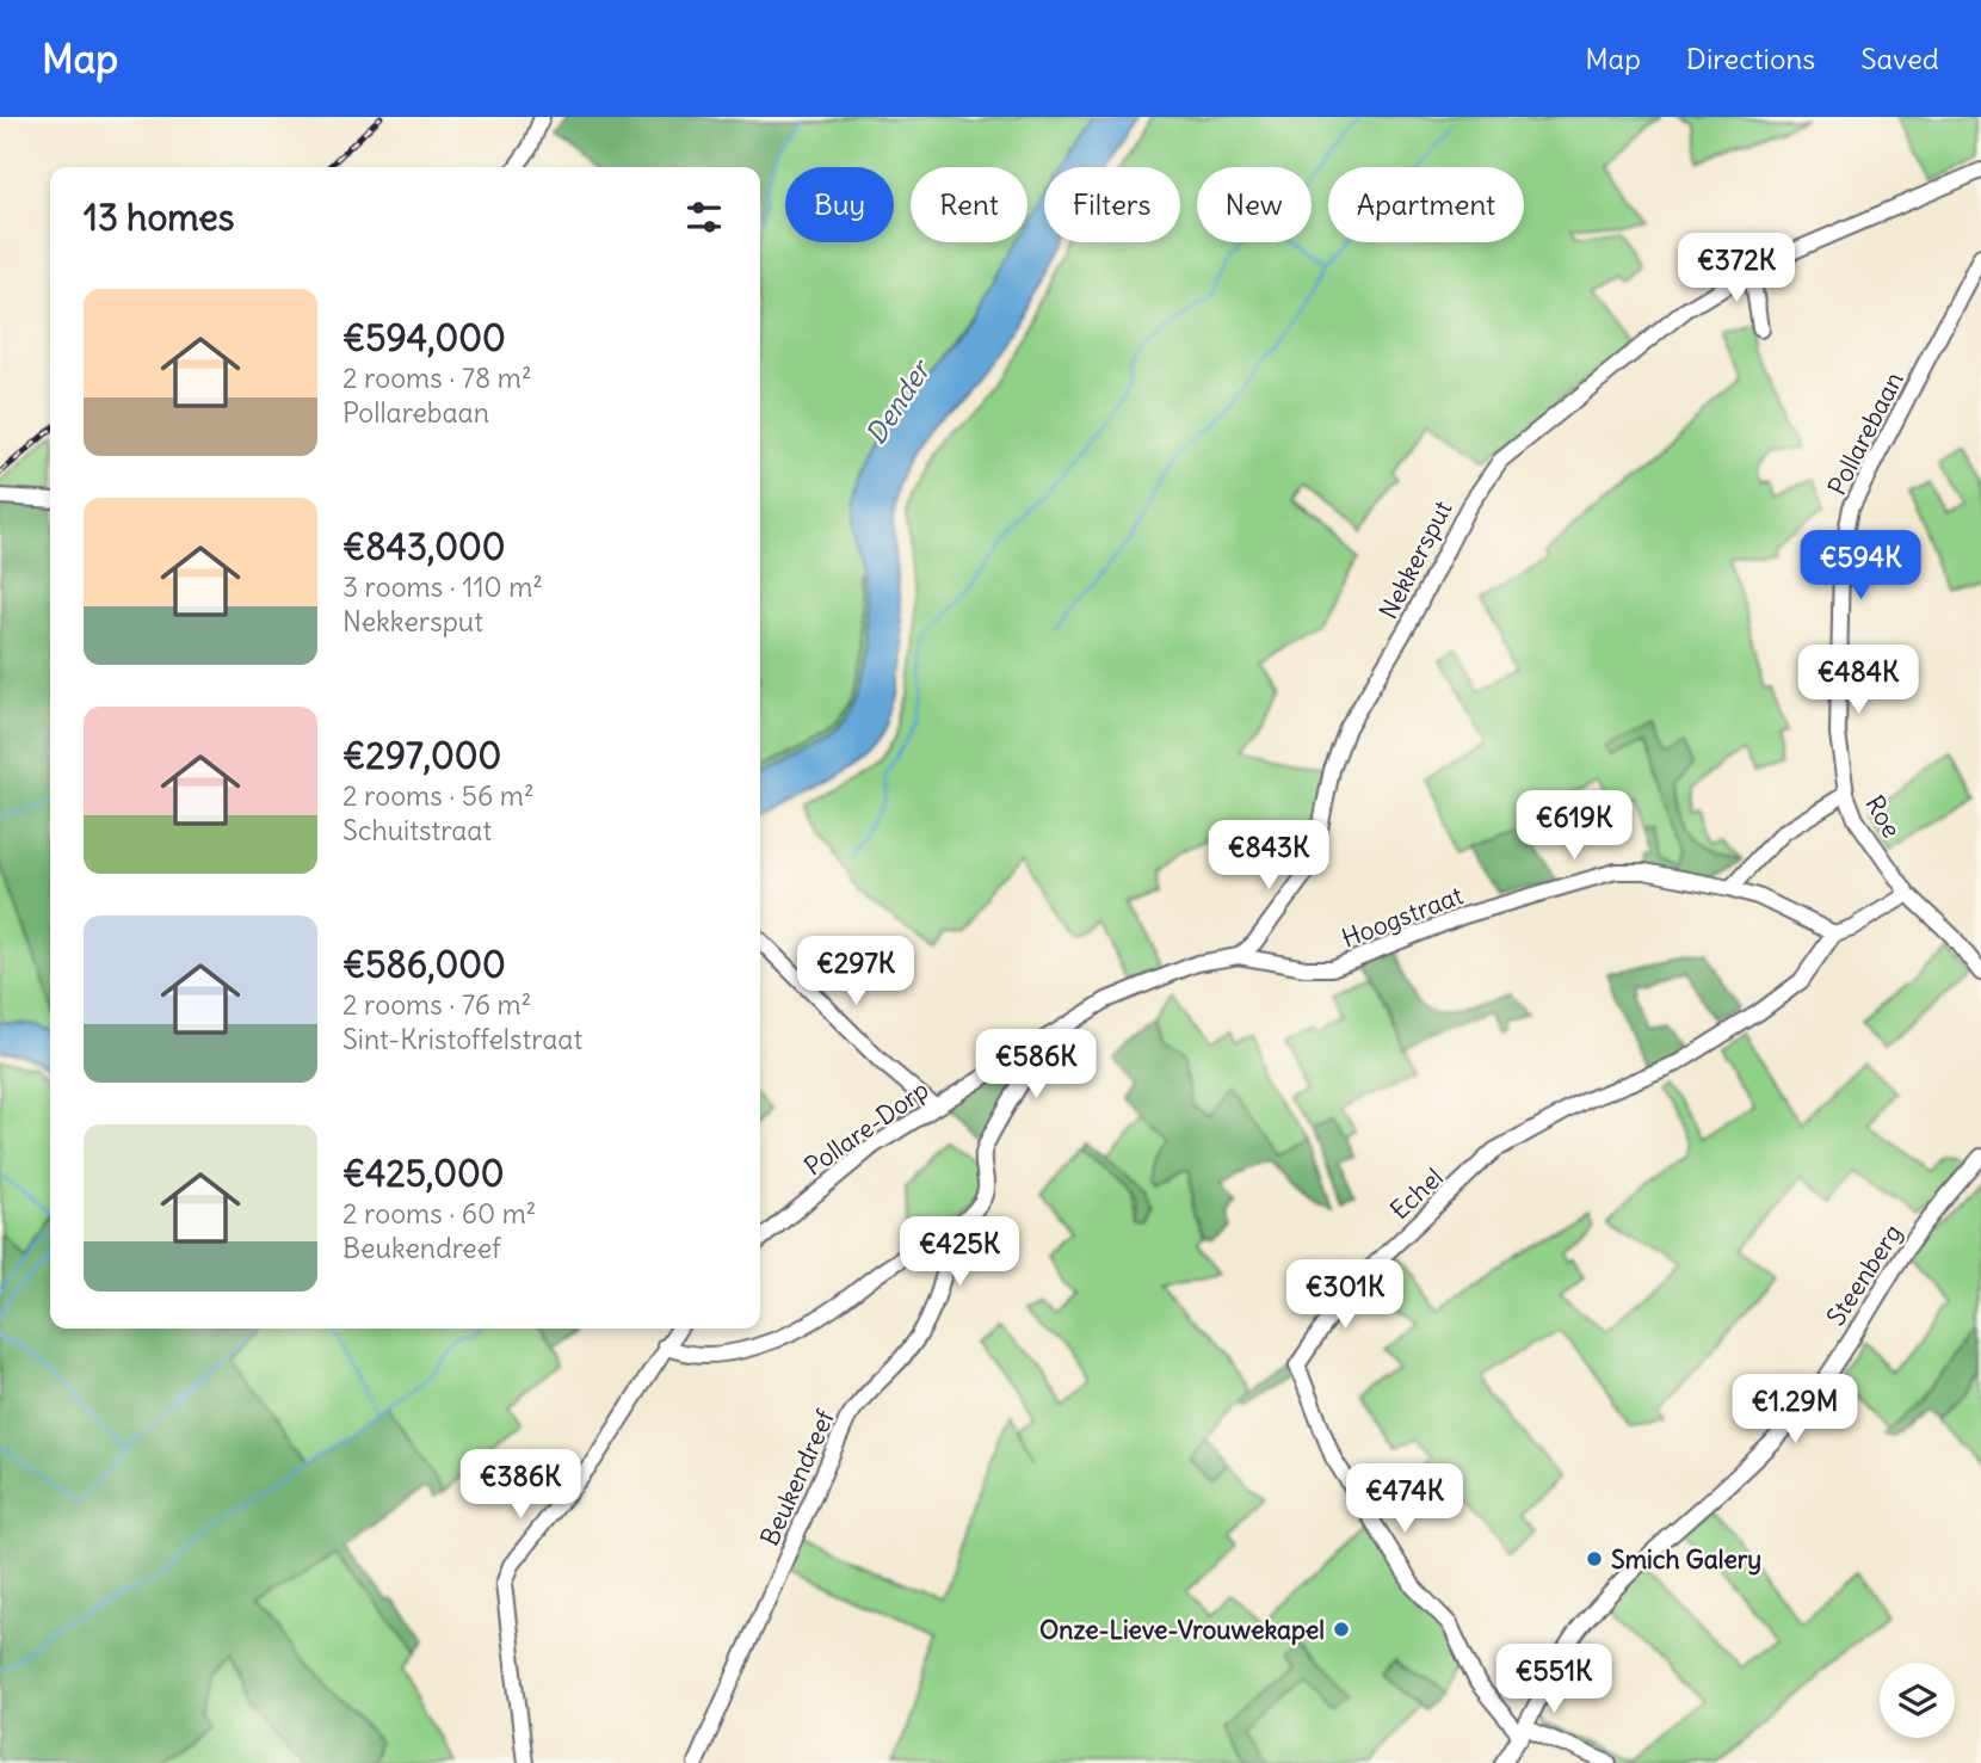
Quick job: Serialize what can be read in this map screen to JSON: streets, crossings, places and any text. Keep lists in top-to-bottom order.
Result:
{
  "streets": {
    "street": [
      "Pollarebaan",
      "Nekkersput",
      "Roe",
      "Hoogstraat",
      "Pollare-Dorp",
      "Echel",
      "Steenberg",
      "Beukendreef"
    ]
  },
  "crossings": [
    ["Pollarebaan", "Roe"],
    ["Nekkersput", "Hoogstraat"],
    ["Nekkersput", "Pollare-Dorp"],
    ["Roe", "Hoogstraat"],
    ["Hoogstraat", "Pollare-Dorp"],
    ["Hoogstraat", "Echel"],
    ["Echel", "Steenberg"]
  ],
  "water": ["Dender"],
  "places": ["Smich Galery", "Onze-Lieve-Vrouwekapel"],
  "page": {
    "header": "Map",
    "nav": ["Map", "Directions", "Saved"],
    "chip": [
      "Buy",
      "Rent",
      "Filters",
      "New",
      "Apartment"
    ],
    "heading": "13 homes",
    "price": [
      "€372K",
      "€594K",
      "€484K",
      "€619K",
      "€843K",
      "€297K",
      "€586K",
      "€425K",
      "€301K",
      "€1.29M",
      "€386K",
      "€474K",
      "€551K"
    ],
    "list": [
      {
        "name": "€594,000",
        "note": "2 rooms · 78 m² · Pollarebaan"
      },
      {
        "name": "€843,000",
        "note": "3 rooms · 110 m² · Nekkersput"
      },
      {
        "name": "€297,000",
        "note": "2 rooms · 56 m² · Schuitstraat"
      },
      {
        "name": "€586,000",
        "note": "2 rooms · 76 m² · Sint-Kristoffelstraat"
      },
      {
        "name": "€425,000",
        "note": "2 rooms · 60 m² · Beukendreef"
      }
    ]
  }
}
